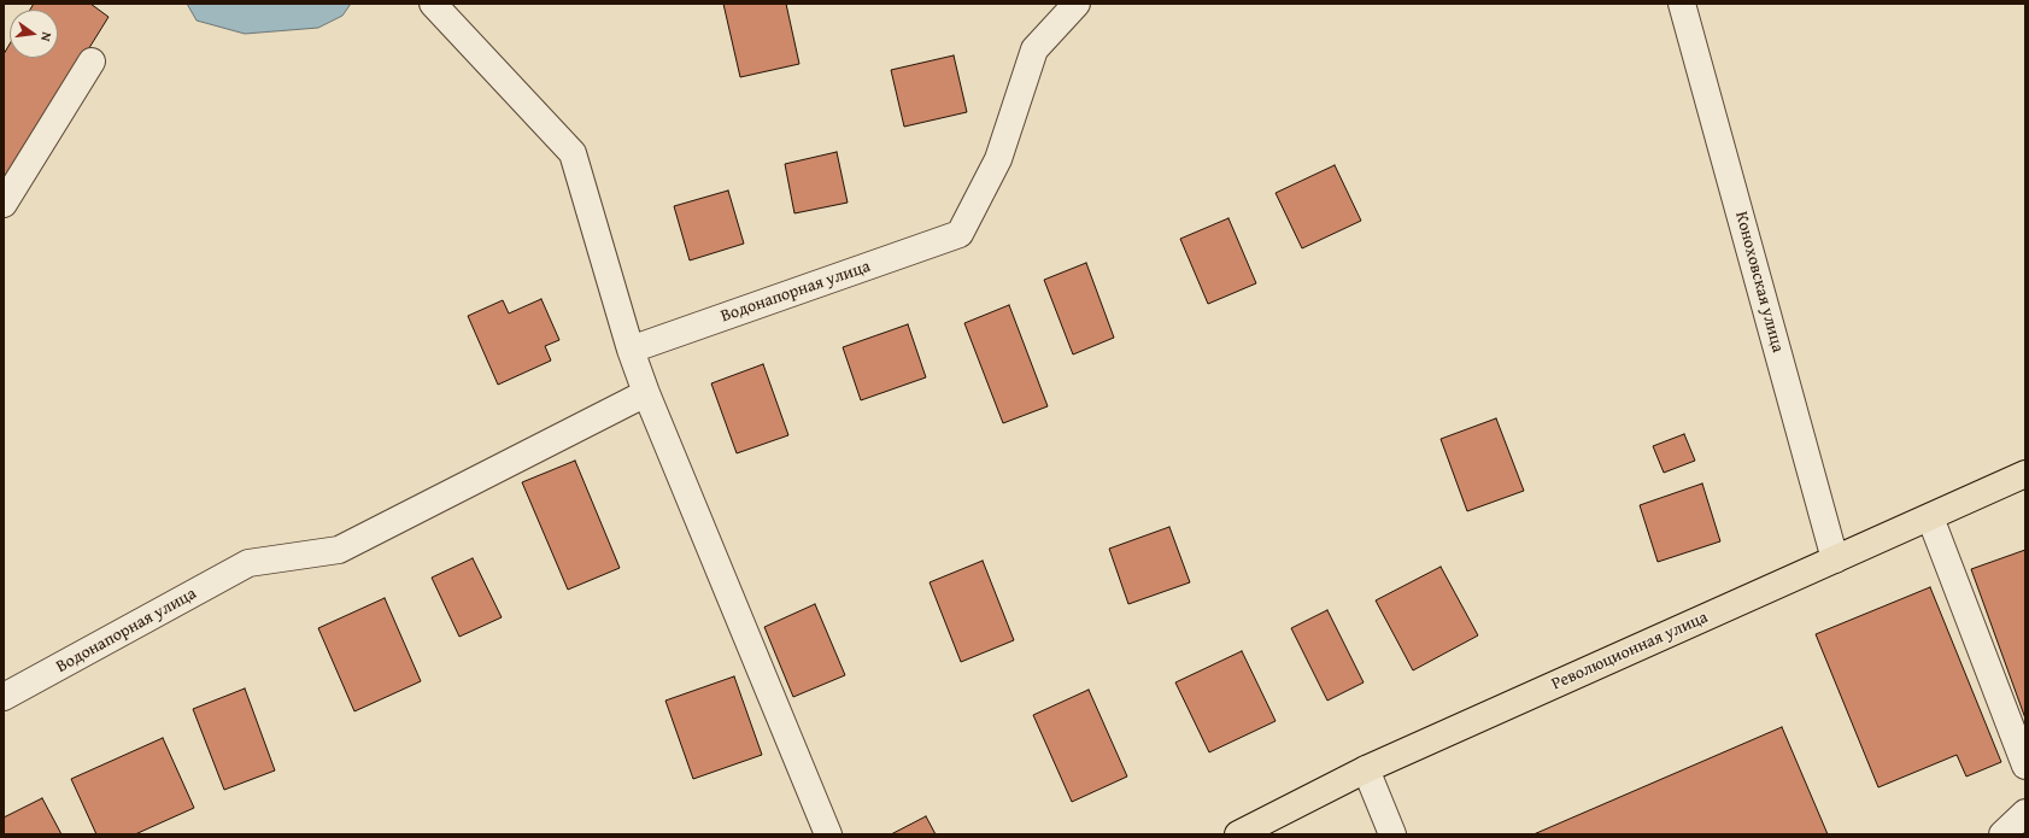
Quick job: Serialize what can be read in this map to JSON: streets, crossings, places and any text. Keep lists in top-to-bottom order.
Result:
{
  "streets": {
    "main road": ["Революционная улица"],
    "street": ["Коноховская улица", "Водонапорная улица"]
  },
  "crossings": [
    ["Коноховская улица", "Революционная улица"]
  ],
  "north": "right"
}
